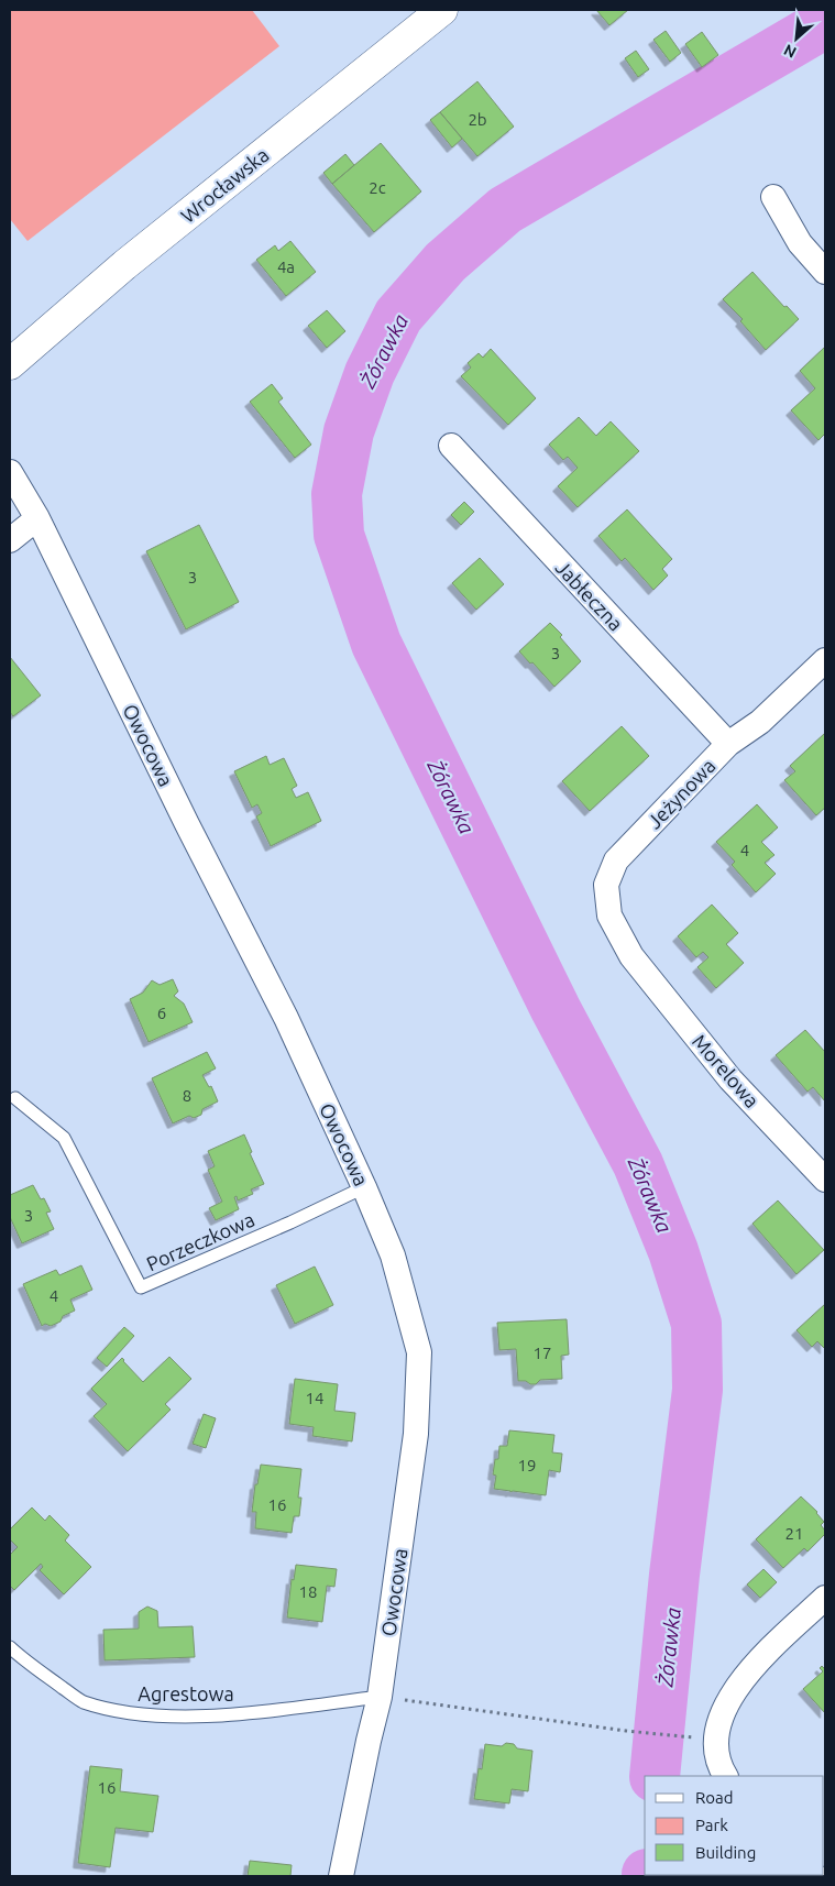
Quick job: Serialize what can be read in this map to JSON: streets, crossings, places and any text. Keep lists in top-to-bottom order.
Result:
{
  "streets": {
    "street": [
      "Wrocławska",
      "Jabłeczna",
      "Owocowa",
      "Jeżynowa",
      "Morelowa"
    ],
    "lane": ["Porzeczkowa", "Agrestowa"]
  },
  "crossings": [
    ["Jabłeczna", "Jeżynowa"],
    ["Owocowa", "Porzeczkowa"],
    ["Owocowa", "Agrestowa"],
    ["Jeżynowa", "Morelowa"]
  ],
  "water": ["Żórawka"],
  "house_numbers": [
    "2b",
    "2c",
    "4a",
    "3",
    "3",
    "4",
    "6",
    "8",
    "3",
    "4",
    "17",
    "14",
    "19",
    "16",
    "21",
    "18",
    "16"
  ],
  "legend": ["Road", "Park", "Building"],
  "north": "bottom left"
}
